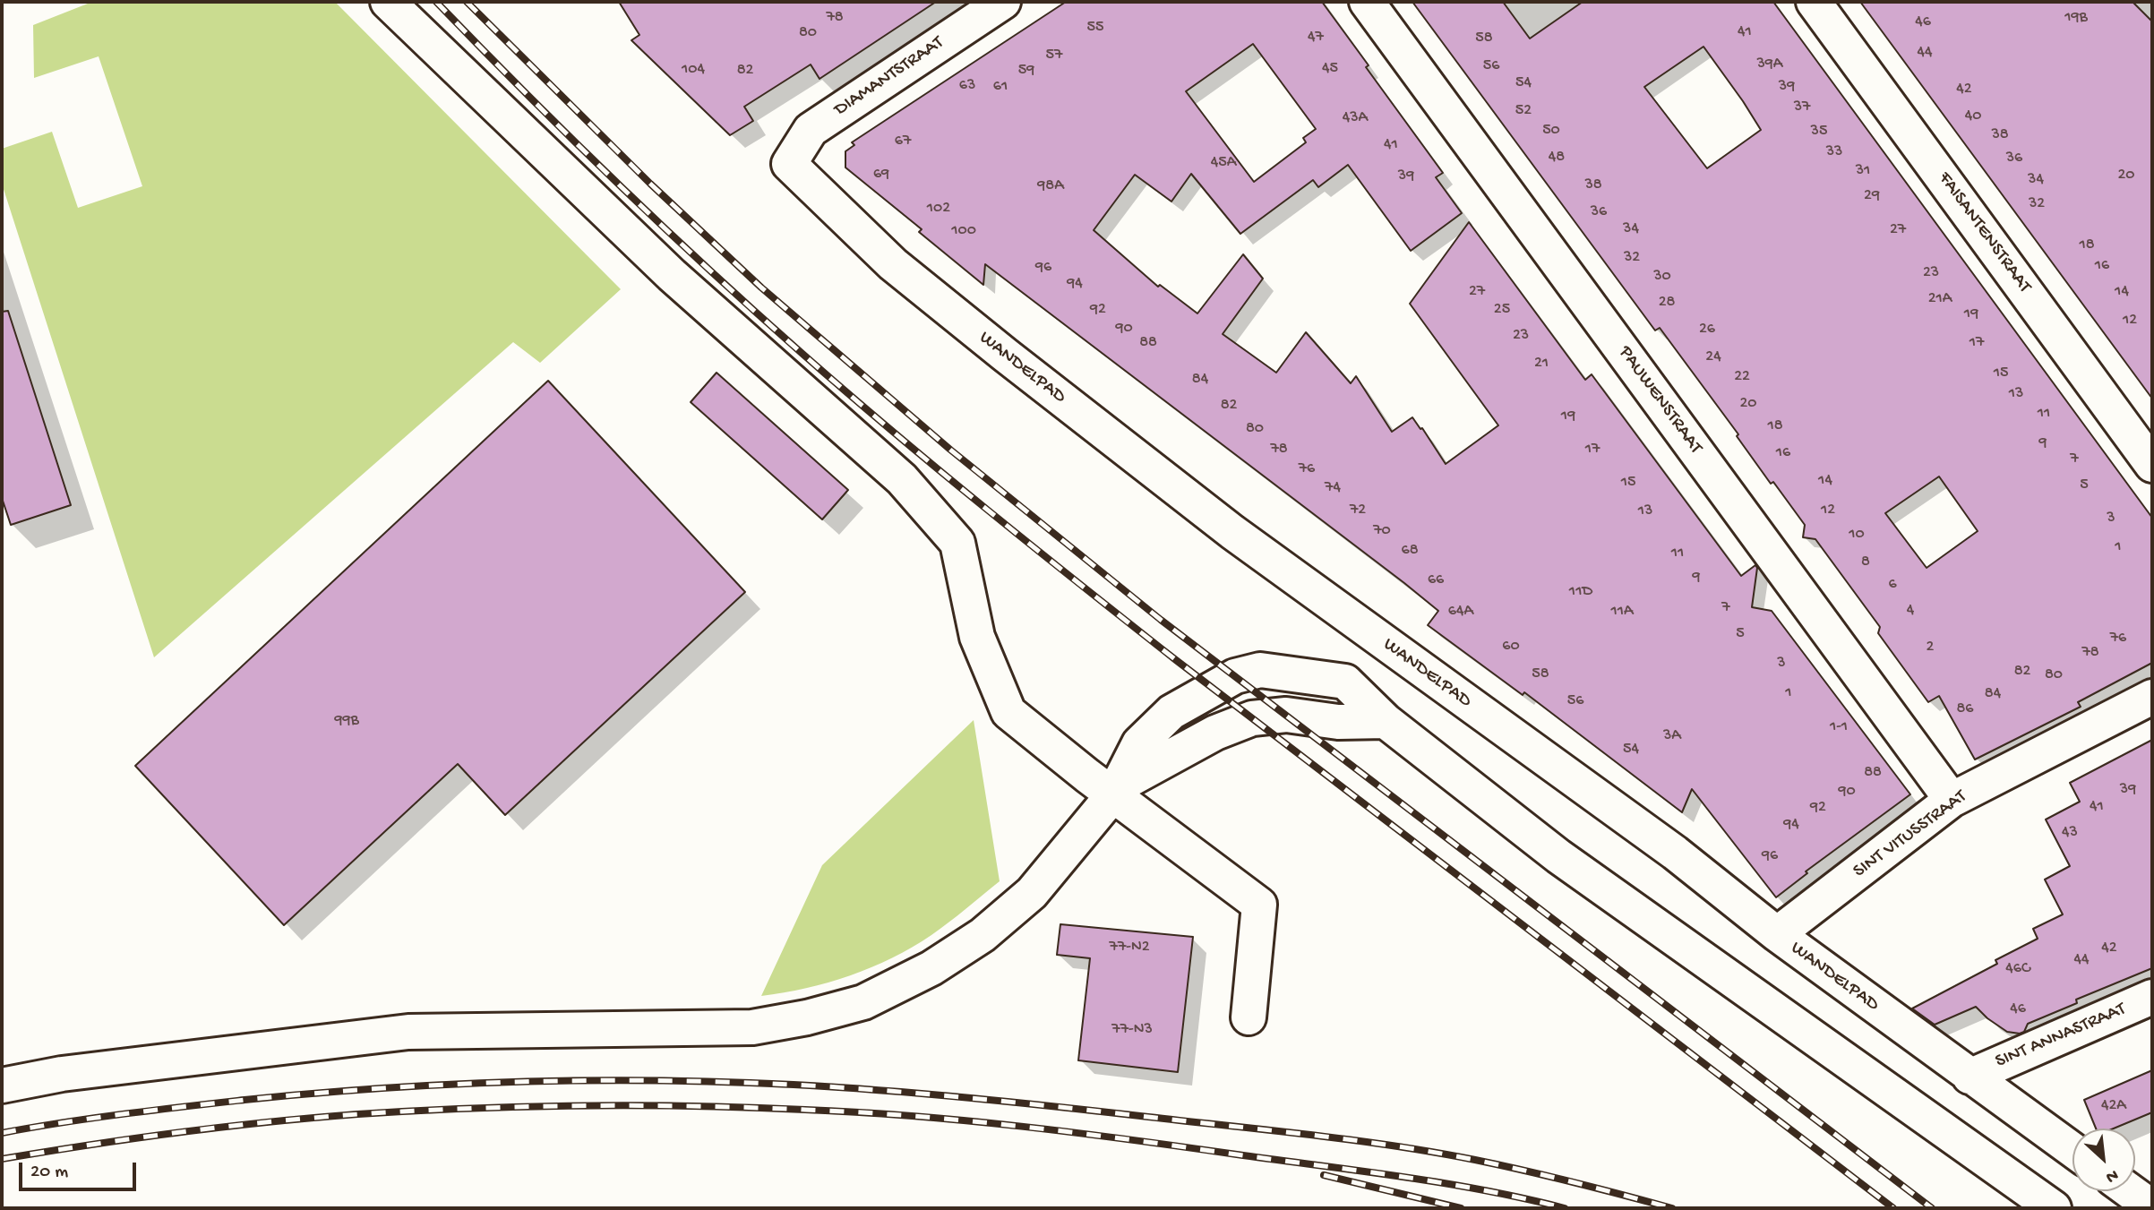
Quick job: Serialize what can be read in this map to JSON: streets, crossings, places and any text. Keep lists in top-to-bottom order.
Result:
{
  "streets": {
    "street": [
      "DIAMANTSTRAAT",
      "FAISANTENSTRAAT",
      "WANDELPAD",
      "PAUWENSTRAAT",
      "SINT VITUSSTRAAT",
      "SINT ANNASTRAAT"
    ]
  },
  "crossings": [
    ["DIAMANTSTRAAT", "WANDELPAD"],
    ["WANDELPAD", "SINT VITUSSTRAAT"],
    ["WANDELPAD", "SINT ANNASTRAAT"],
    ["PAUWENSTRAAT", "SINT VITUSSTRAAT"]
  ],
  "house_numbers": [
    "78",
    "19B",
    "46",
    "55",
    "41",
    "80",
    "47",
    "58",
    "44",
    "57",
    "39A",
    "56",
    "45",
    "104",
    "82",
    "59",
    "54",
    "63",
    "61",
    "39",
    "42",
    "37",
    "52",
    "40",
    "43A",
    "50",
    "35",
    "38",
    "67",
    "41",
    "33",
    "48",
    "36",
    "45A",
    "31",
    "69",
    "20",
    "39",
    "34",
    "38",
    "98A",
    "29",
    "32",
    "102",
    "36",
    "34",
    "27",
    "100",
    "18",
    "32",
    "16",
    "96",
    "23",
    "30",
    "94",
    "27",
    "14",
    "21A",
    "28",
    "92",
    "25",
    "19",
    "12",
    "90",
    "26",
    "23",
    "88",
    "17",
    "24",
    "21",
    "15",
    "22",
    "84",
    "13",
    "20",
    "82",
    "11",
    "19",
    "18",
    "80",
    "9",
    "78",
    "17",
    "16",
    "7",
    "76",
    "14",
    "15",
    "5",
    "74",
    "72",
    "12",
    "13",
    "3",
    "70",
    "10",
    "1",
    "68",
    "11",
    "8",
    "9",
    "66",
    "6",
    "11D",
    "7",
    "4",
    "64A",
    "11A",
    "5",
    "76",
    "60",
    "2",
    "78",
    "3",
    "82",
    "58",
    "80",
    "1",
    "84",
    "56",
    "86",
    "99B",
    "1-1",
    "3A",
    "54",
    "88",
    "39",
    "90",
    "41",
    "92",
    "94",
    "43",
    "96",
    "77-N2",
    "42",
    "44",
    "46C",
    "46",
    "77-N3",
    "42A"
  ],
  "scale_bar": "20 m",
  "north": "bottom right"
}
